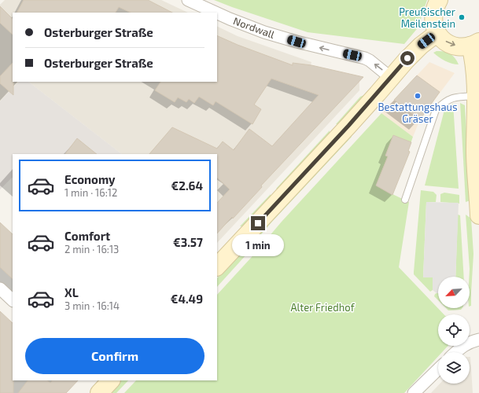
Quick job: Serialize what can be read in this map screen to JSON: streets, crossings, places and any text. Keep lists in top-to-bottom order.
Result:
{
  "streets": {
    "street": ["Nordwall"]
  },
  "one_way": ["Nordwall"],
  "parks": ["Alter Friedhof"],
  "places": ["Preußischer Meilenstein", "Bestattungshaus Gräser"],
  "north": "bottom left",
  "page": {
    "banner": ["Osterburger Straße", "Osterburger Straße"],
    "list": [
      {
        "name": "Economy",
        "note": "1 min · 16:12",
        "value": "€2.64"
      },
      {
        "name": "Comfort",
        "note": "2 min · 16:13",
        "value": "€3.57"
      },
      {
        "name": "XL",
        "note": "3 min · 16:14",
        "value": "€4.49"
      }
    ],
    "bubble": "1 min",
    "buttons": "Confirm"
  }
}
